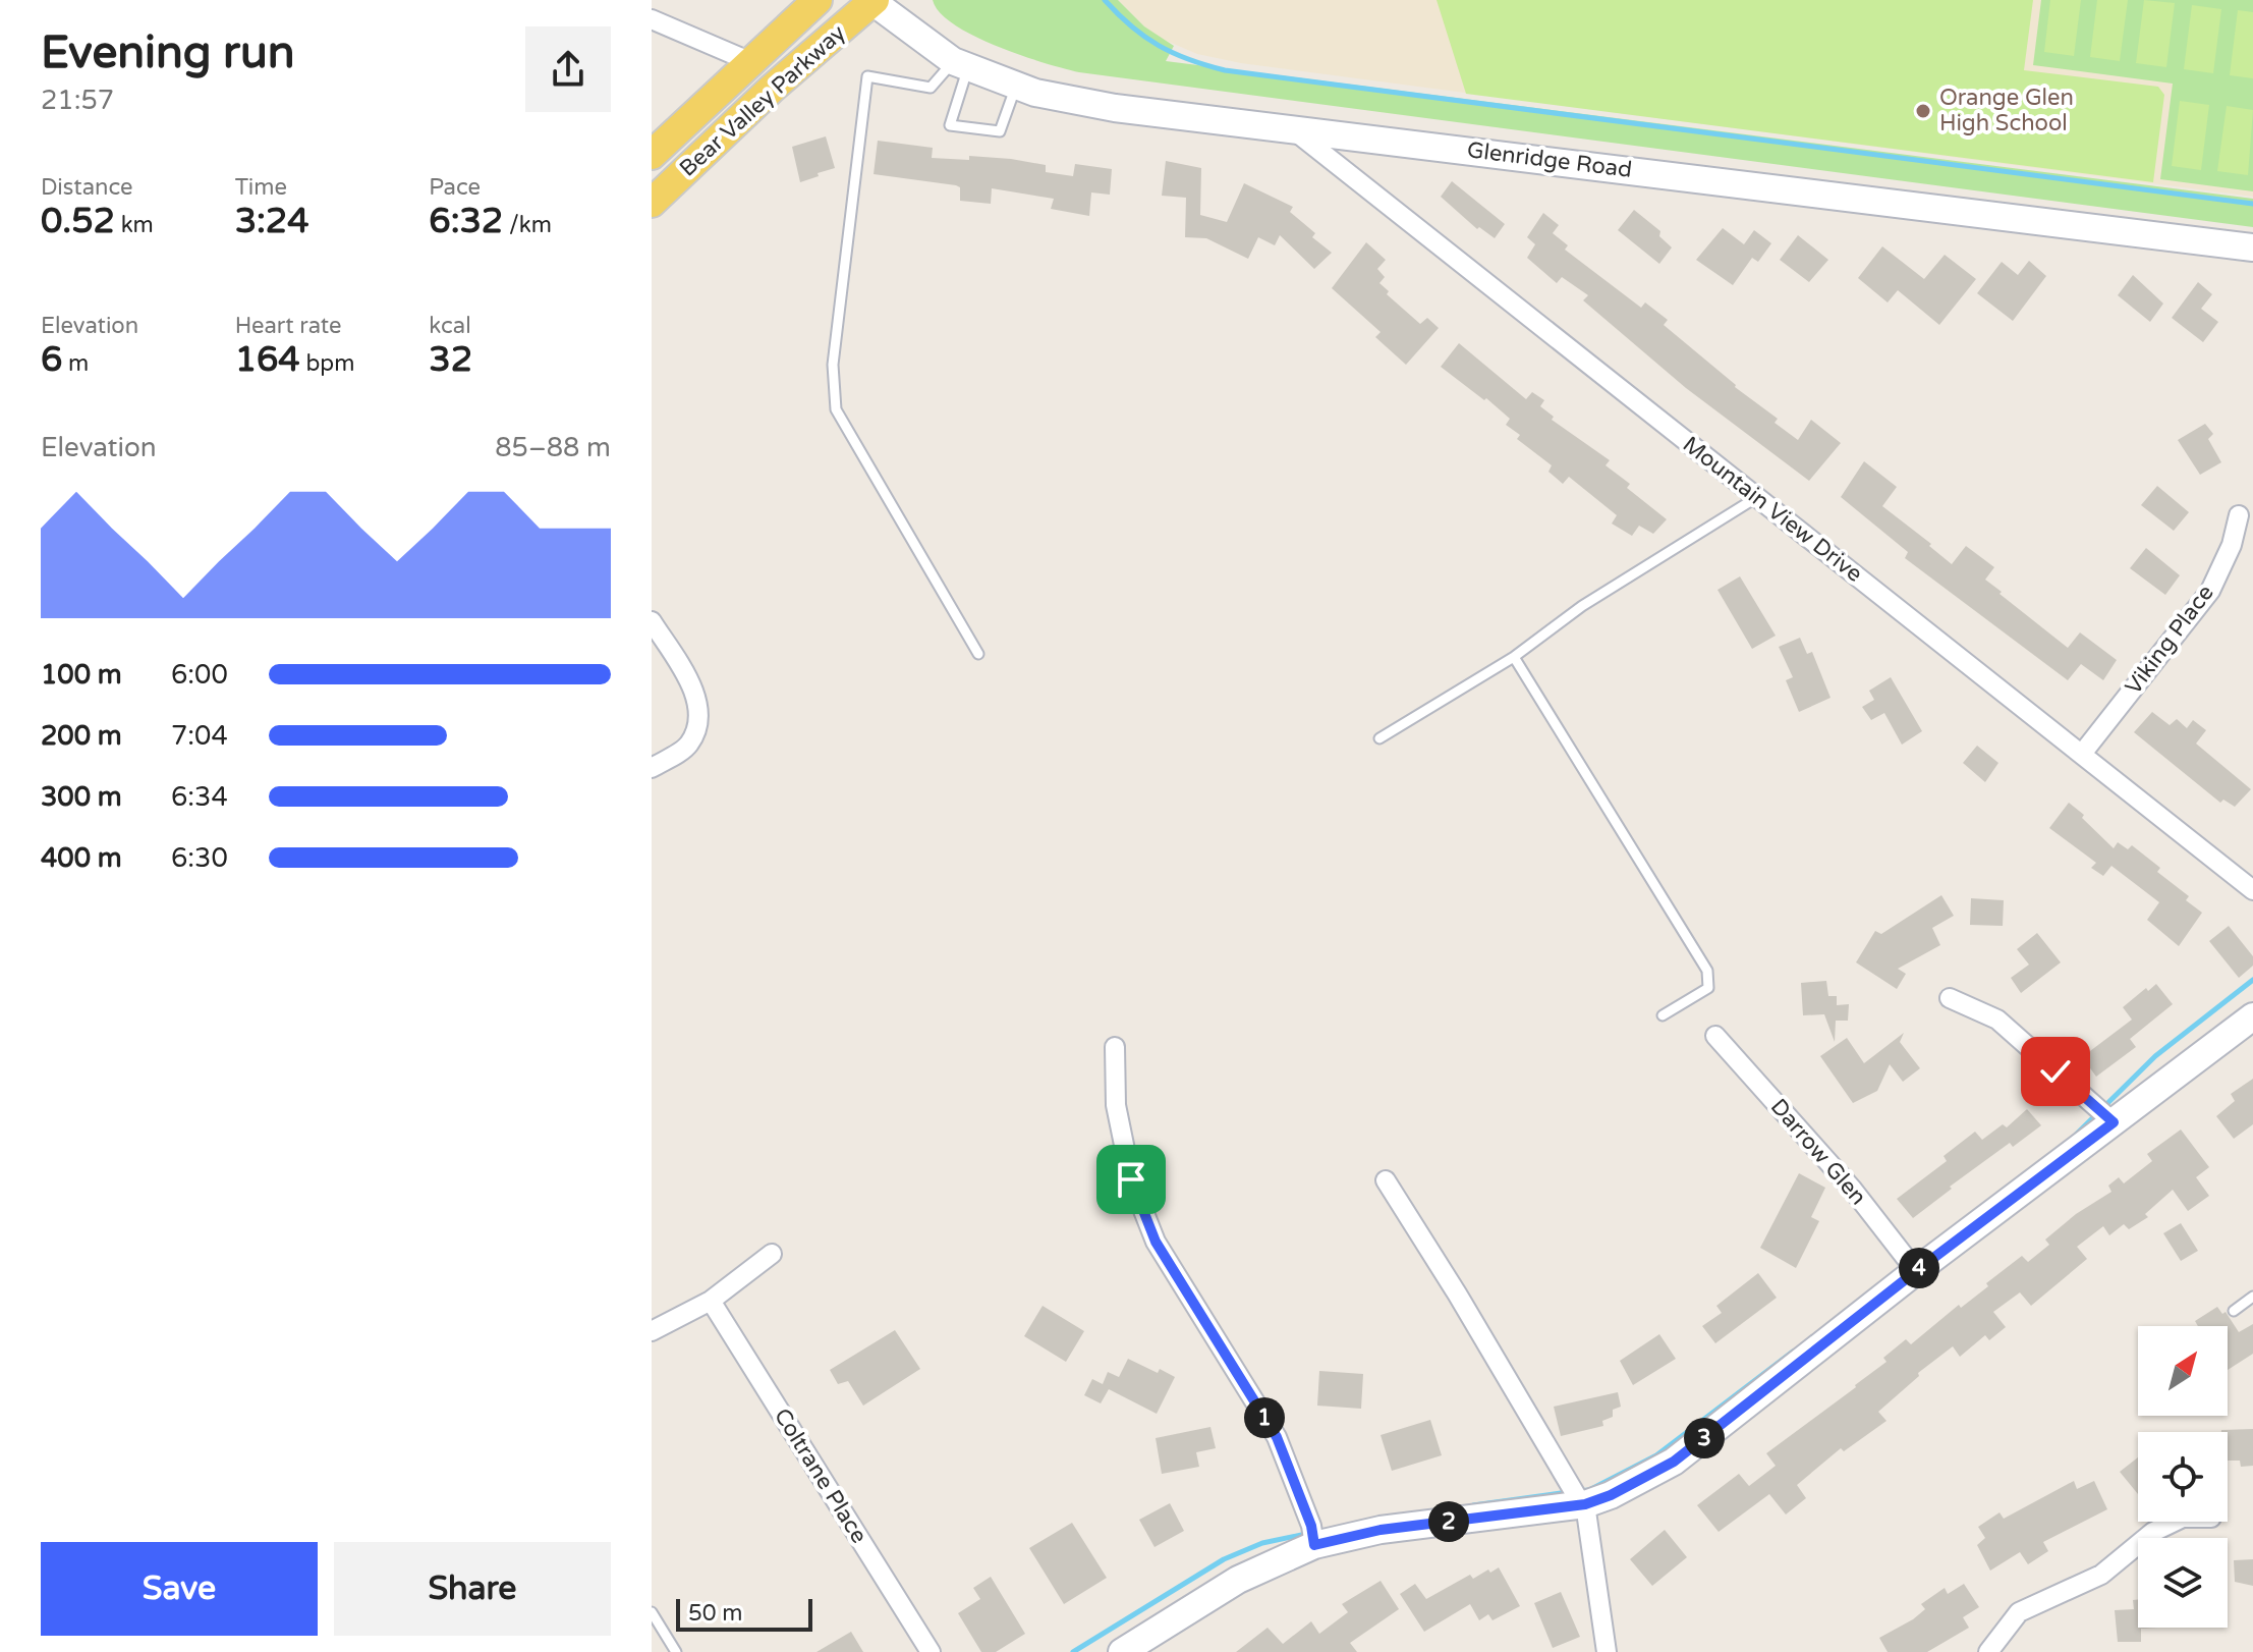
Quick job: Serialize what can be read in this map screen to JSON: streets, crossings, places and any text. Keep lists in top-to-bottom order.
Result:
{
  "streets": {
    "main road": ["Bear Valley Parkway"],
    "street": [
      "Glenridge Road",
      "Mountain View Drive",
      "Viking Place",
      "Darrow Glen",
      "Coltrane Place"
    ]
  },
  "crossings": [
    ["Bear Valley Parkway", "Glenridge Road"],
    ["Glenridge Road", "Mountain View Drive"],
    ["Mountain View Drive", "Viking Place"]
  ],
  "places": ["Orange Glen High School"],
  "scale_bar": "50 m",
  "north": "top right",
  "page": {
    "heading": ["Evening run", "21:57"],
    "stats": [
      ["Distance", "0.52 km"],
      ["Time", "3:24"],
      ["Pace", "6:32 /km"],
      ["Elevation", "6 m"],
      ["Heart rate", "164 bpm"],
      ["kcal", "32"]
    ],
    "chart": ["Elevation", "85–88 m"],
    "list": [
      {
        "name": "100 m",
        "note": "6:00"
      },
      {
        "name": "200 m",
        "note": "7:04"
      },
      {
        "name": "300 m",
        "note": "6:34"
      },
      {
        "name": "400 m",
        "note": "6:30"
      }
    ],
    "pins": [
      "4",
      "1",
      "3",
      "2"
    ],
    "buttons": ["Save", "Share"],
    "scale": "50 m"
  }
}
